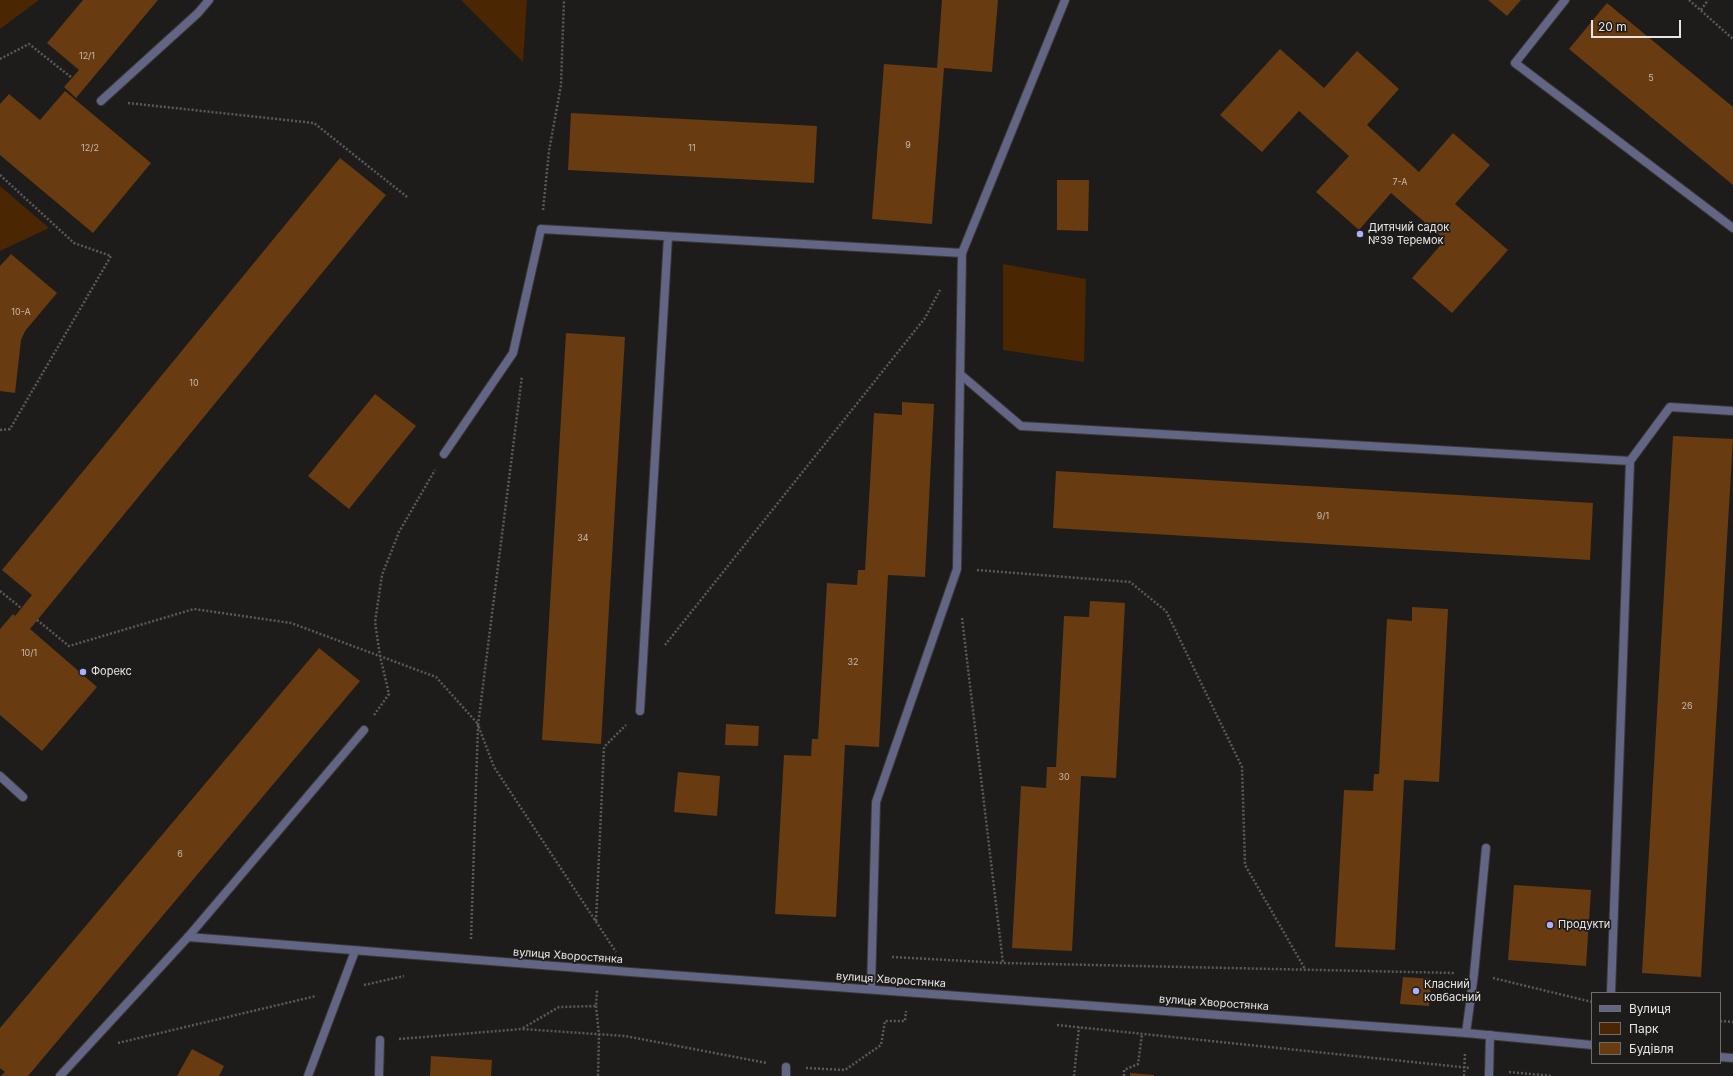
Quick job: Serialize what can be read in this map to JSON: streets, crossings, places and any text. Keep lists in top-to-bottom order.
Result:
{
  "streets": {
    "street": ["вулиця Хворостянка"]
  },
  "places": [
    "Дитячий садок №39 Теремок",
    "Форекс",
    "Продукти",
    "Класний ковбасний"
  ],
  "house_numbers": [
    "12/1",
    "5",
    "9",
    "12/2",
    "11",
    "7-А",
    "10-А",
    "10",
    "9/1",
    "34",
    "10/1",
    "32",
    "26",
    "30",
    "6"
  ],
  "legend": ["Вулиця", "Парк", "Будівля"],
  "scale_bar": "20 m"
}
